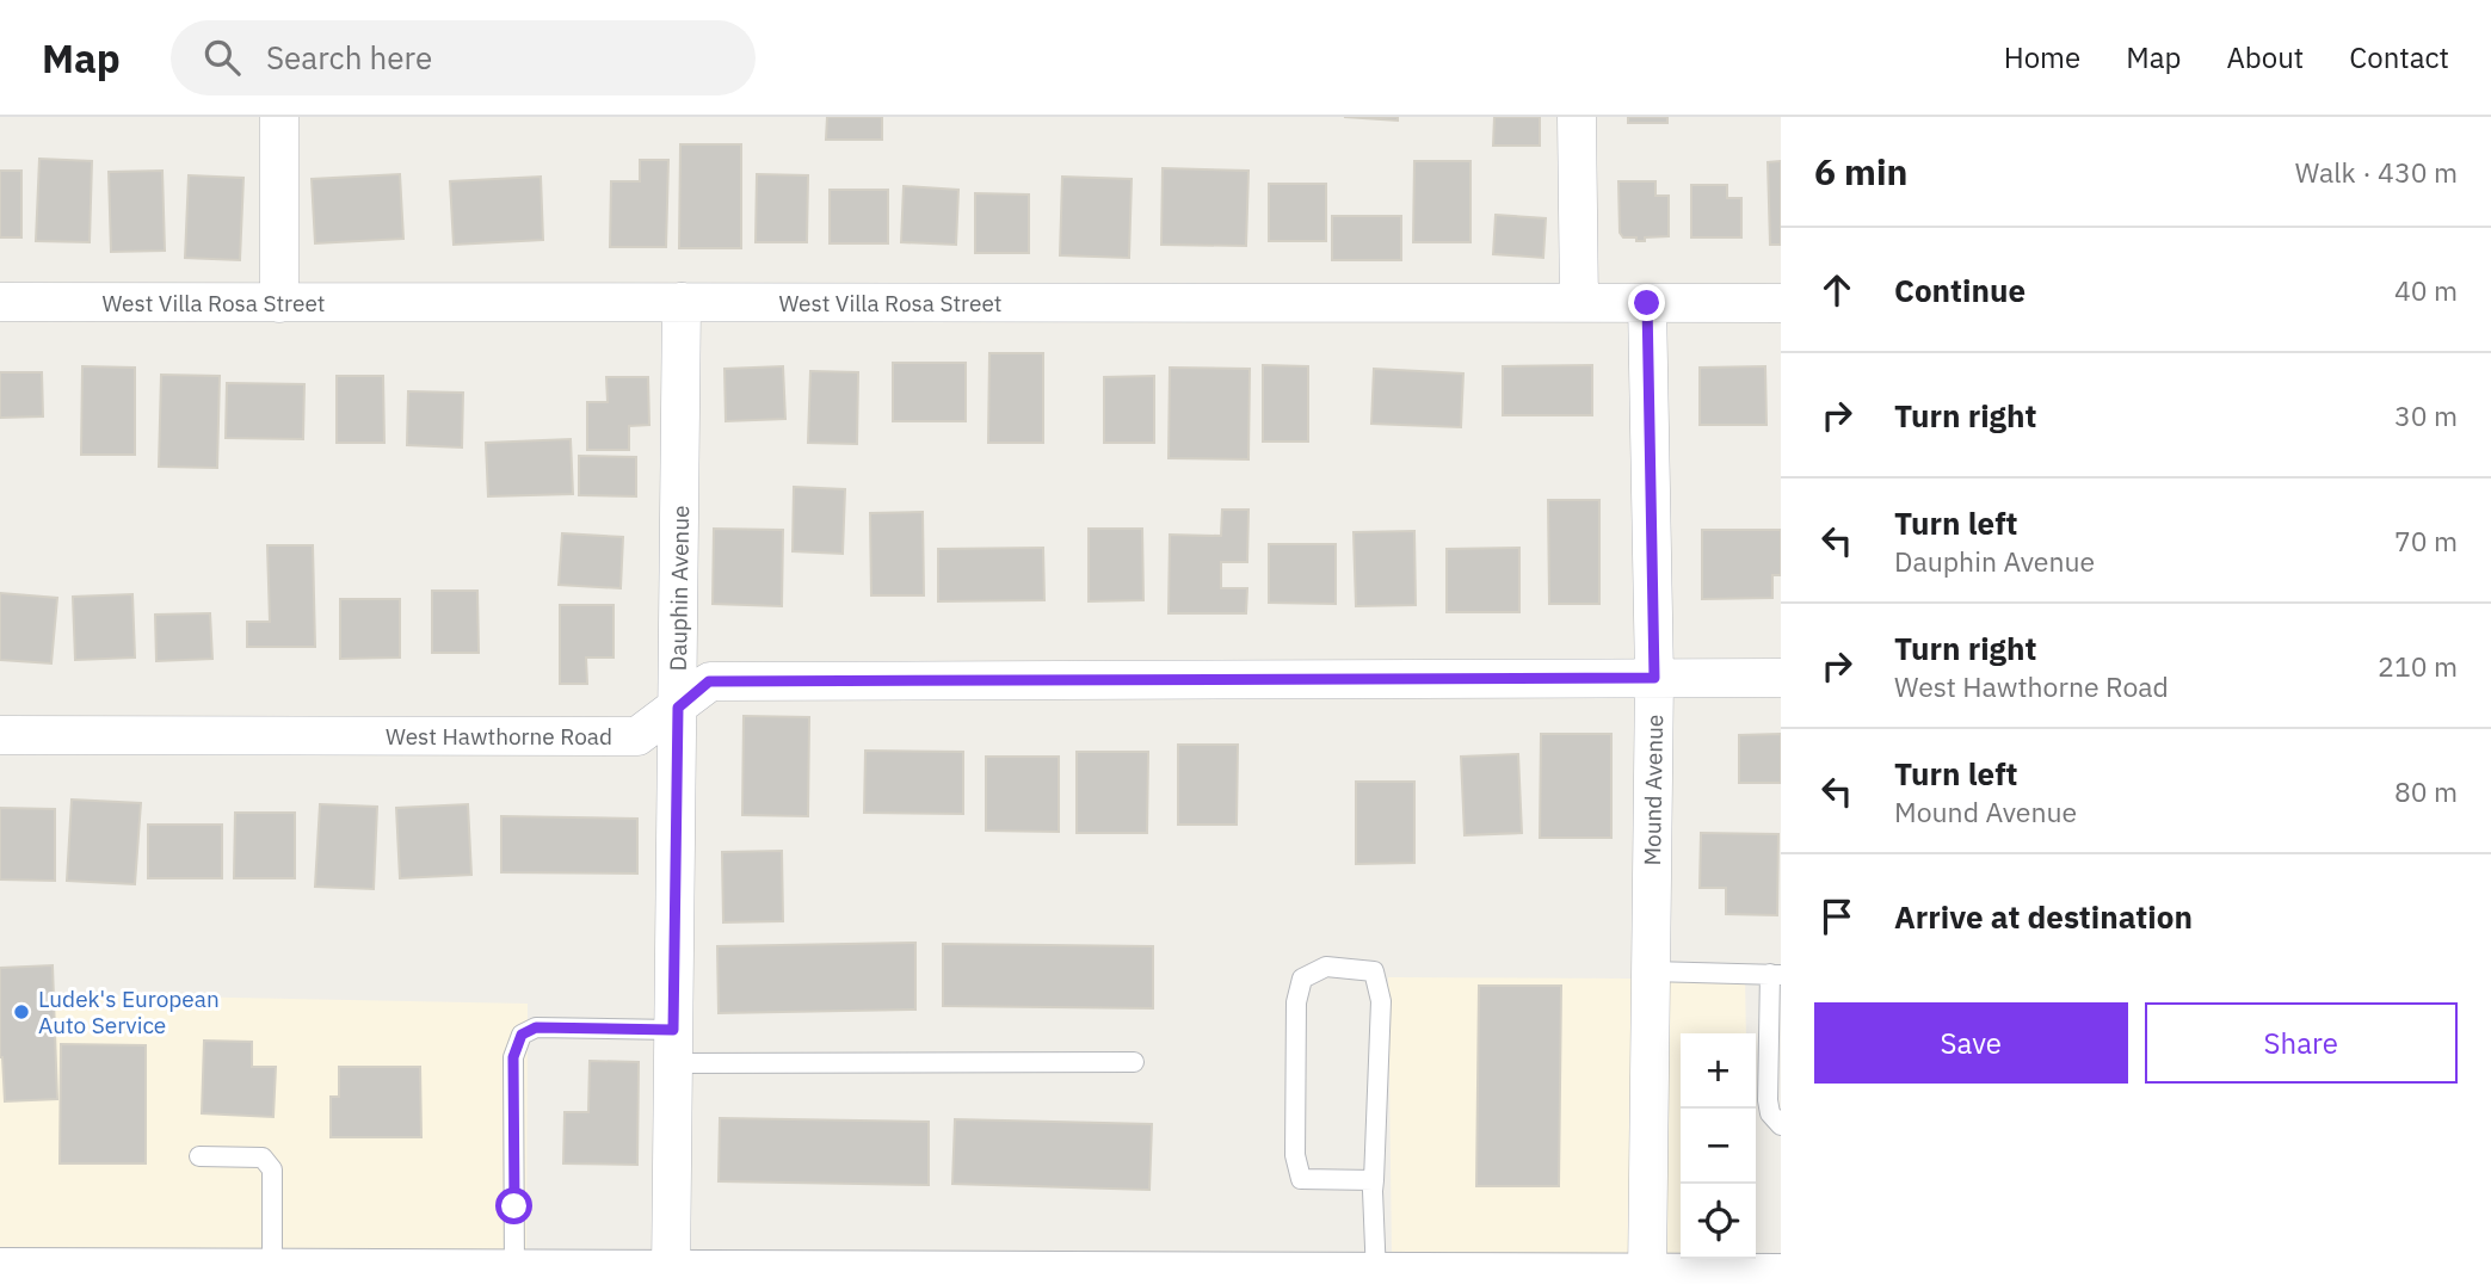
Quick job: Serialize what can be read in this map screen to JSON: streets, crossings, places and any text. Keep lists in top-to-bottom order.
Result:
{
  "streets": {
    "street": [
      "West Villa Rosa Street",
      "Dauphin Avenue",
      "West Hawthorne Road",
      "Mound Avenue"
    ]
  },
  "crossings": [
    ["West Villa Rosa Street", "Dauphin Avenue"],
    ["West Villa Rosa Street", "Mound Avenue"],
    ["Dauphin Avenue", "West Hawthorne Road"],
    ["West Hawthorne Road", "Mound Avenue"]
  ],
  "places": ["Ludek's European Auto Service"],
  "page": {
    "header": "Map",
    "search": "Search here",
    "nav": [
      "Home",
      "Map",
      "About",
      "Contact"
    ],
    "heading": ["6 min", "Walk · 430 m"],
    "list": [
      ["Continue", "40 m"],
      ["Turn right", "30 m"],
      ["Turn left", "Dauphin Avenue", "70 m"],
      ["Turn right", "West Hawthorne Road", "210 m"],
      ["Turn left", "Mound Avenue", "80 m"],
      "Arrive at destination"
    ],
    "buttons": ["Save", "Share"],
    "map_buttons": ["+", "−"]
  }
}
